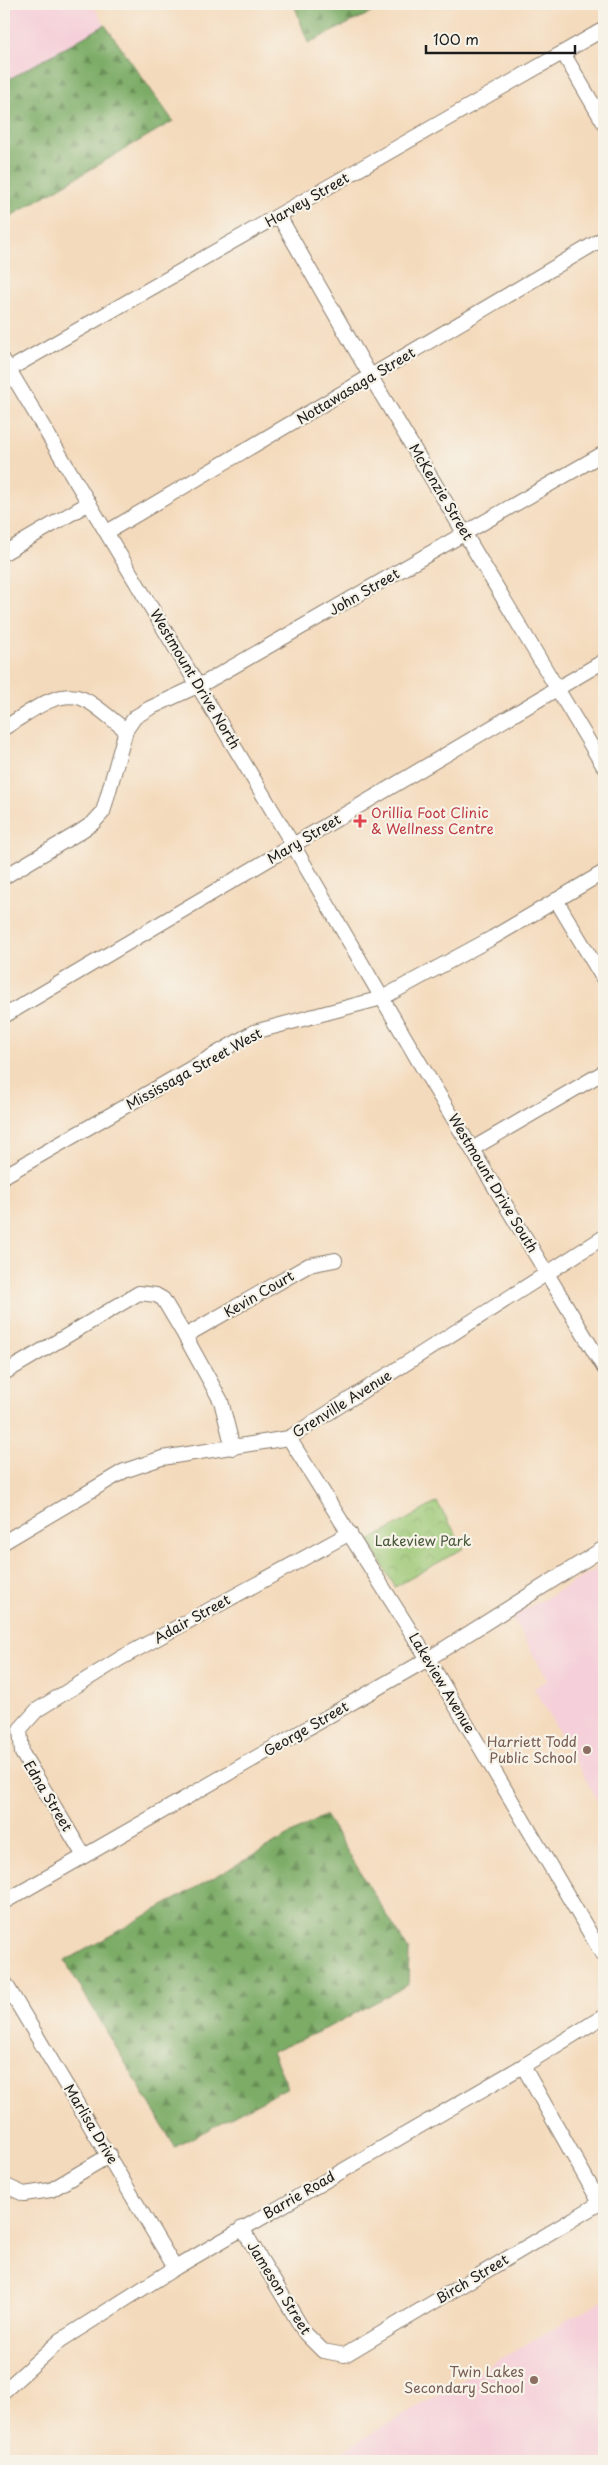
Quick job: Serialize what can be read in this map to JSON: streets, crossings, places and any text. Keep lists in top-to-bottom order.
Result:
{
  "streets": {
    "street": [
      "Harvey Street",
      "Nottawasaga Street",
      "McKenzie Street",
      "John Street",
      "Westmount Drive North",
      "Mary Street",
      "Mississaga Street West",
      "Westmount Drive South",
      "Kevin Court",
      "Grenville Avenue",
      "Adair Street",
      "Lakeview Avenue",
      "George Street",
      "Edna Street",
      "Marlisa Drive",
      "Barrie Road",
      "Birch Street",
      "Jameson Street"
    ]
  },
  "crossings": [
    ["Harvey Street", "McKenzie Street"],
    ["Harvey Street", "Westmount Drive North"],
    ["Nottawasaga Street", "McKenzie Street"],
    ["Nottawasaga Street", "Westmount Drive North"],
    ["McKenzie Street", "John Street"],
    ["McKenzie Street", "Mary Street"],
    ["John Street", "Westmount Drive North"],
    ["Westmount Drive North", "Mary Street"],
    ["Westmount Drive North", "Mississaga Street West"],
    ["Westmount Drive North", "Westmount Drive South"],
    ["Mississaga Street West", "Westmount Drive South"],
    ["Westmount Drive South", "Grenville Avenue"],
    ["Grenville Avenue", "Lakeview Avenue"],
    ["Adair Street", "Lakeview Avenue"],
    ["Adair Street", "Edna Street"],
    ["Lakeview Avenue", "George Street"],
    ["George Street", "Edna Street"],
    ["Marlisa Drive", "Barrie Road"],
    ["Barrie Road", "Birch Street"],
    ["Barrie Road", "Jameson Street"],
    ["Birch Street", "Jameson Street"]
  ],
  "parks": ["Lakeview Park"],
  "places": {
    "health": ["Orillia Foot Clinic & Wellness Centre"],
    "other": ["Harriett Todd Public School", "Twin Lakes Secondary School"]
  },
  "scale_bar": "100 m"
}
